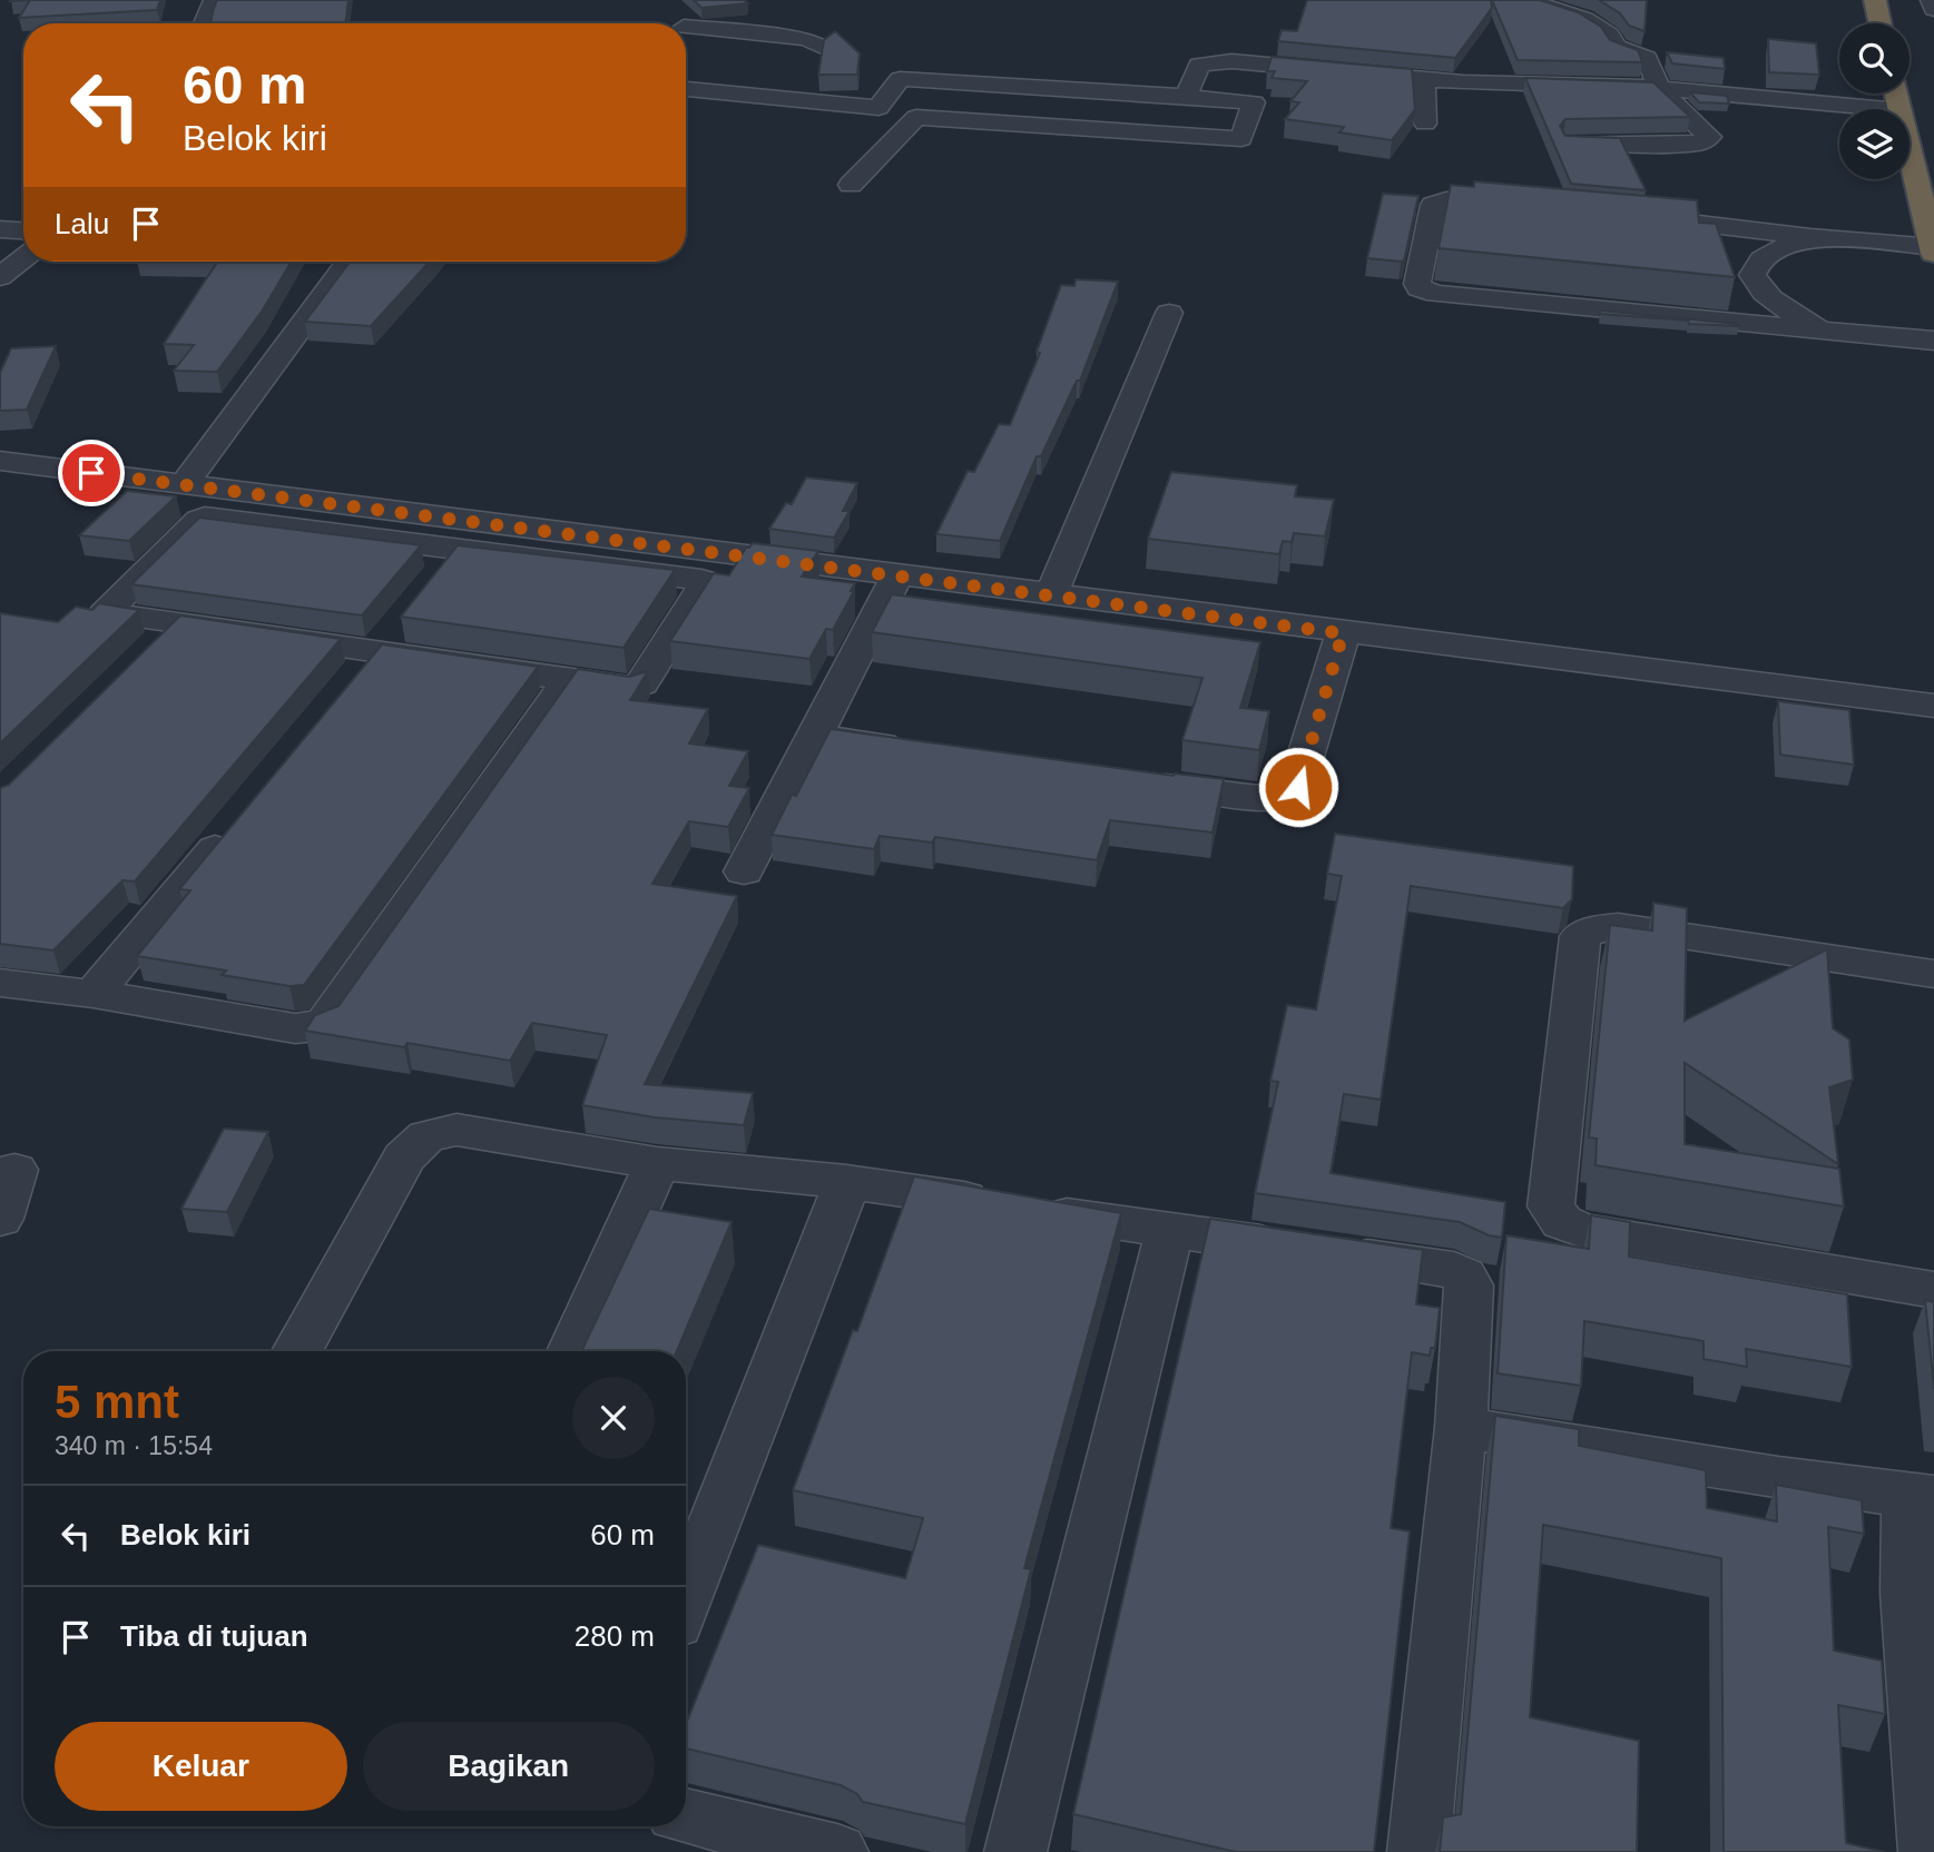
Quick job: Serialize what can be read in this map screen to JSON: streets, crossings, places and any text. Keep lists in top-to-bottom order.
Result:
{
  "page": {
    "turn": ["60 m", "Belok kiri"],
    "then": "Lalu",
    "heading": ["5 mnt", "340 m · 15:54"],
    "list": [
      {
        "name": "Belok kiri",
        "value": "60 m"
      },
      {
        "name": "Tiba di tujuan",
        "value": "280 m"
      }
    ],
    "buttons": ["Keluar", "Bagikan"]
  }
}
